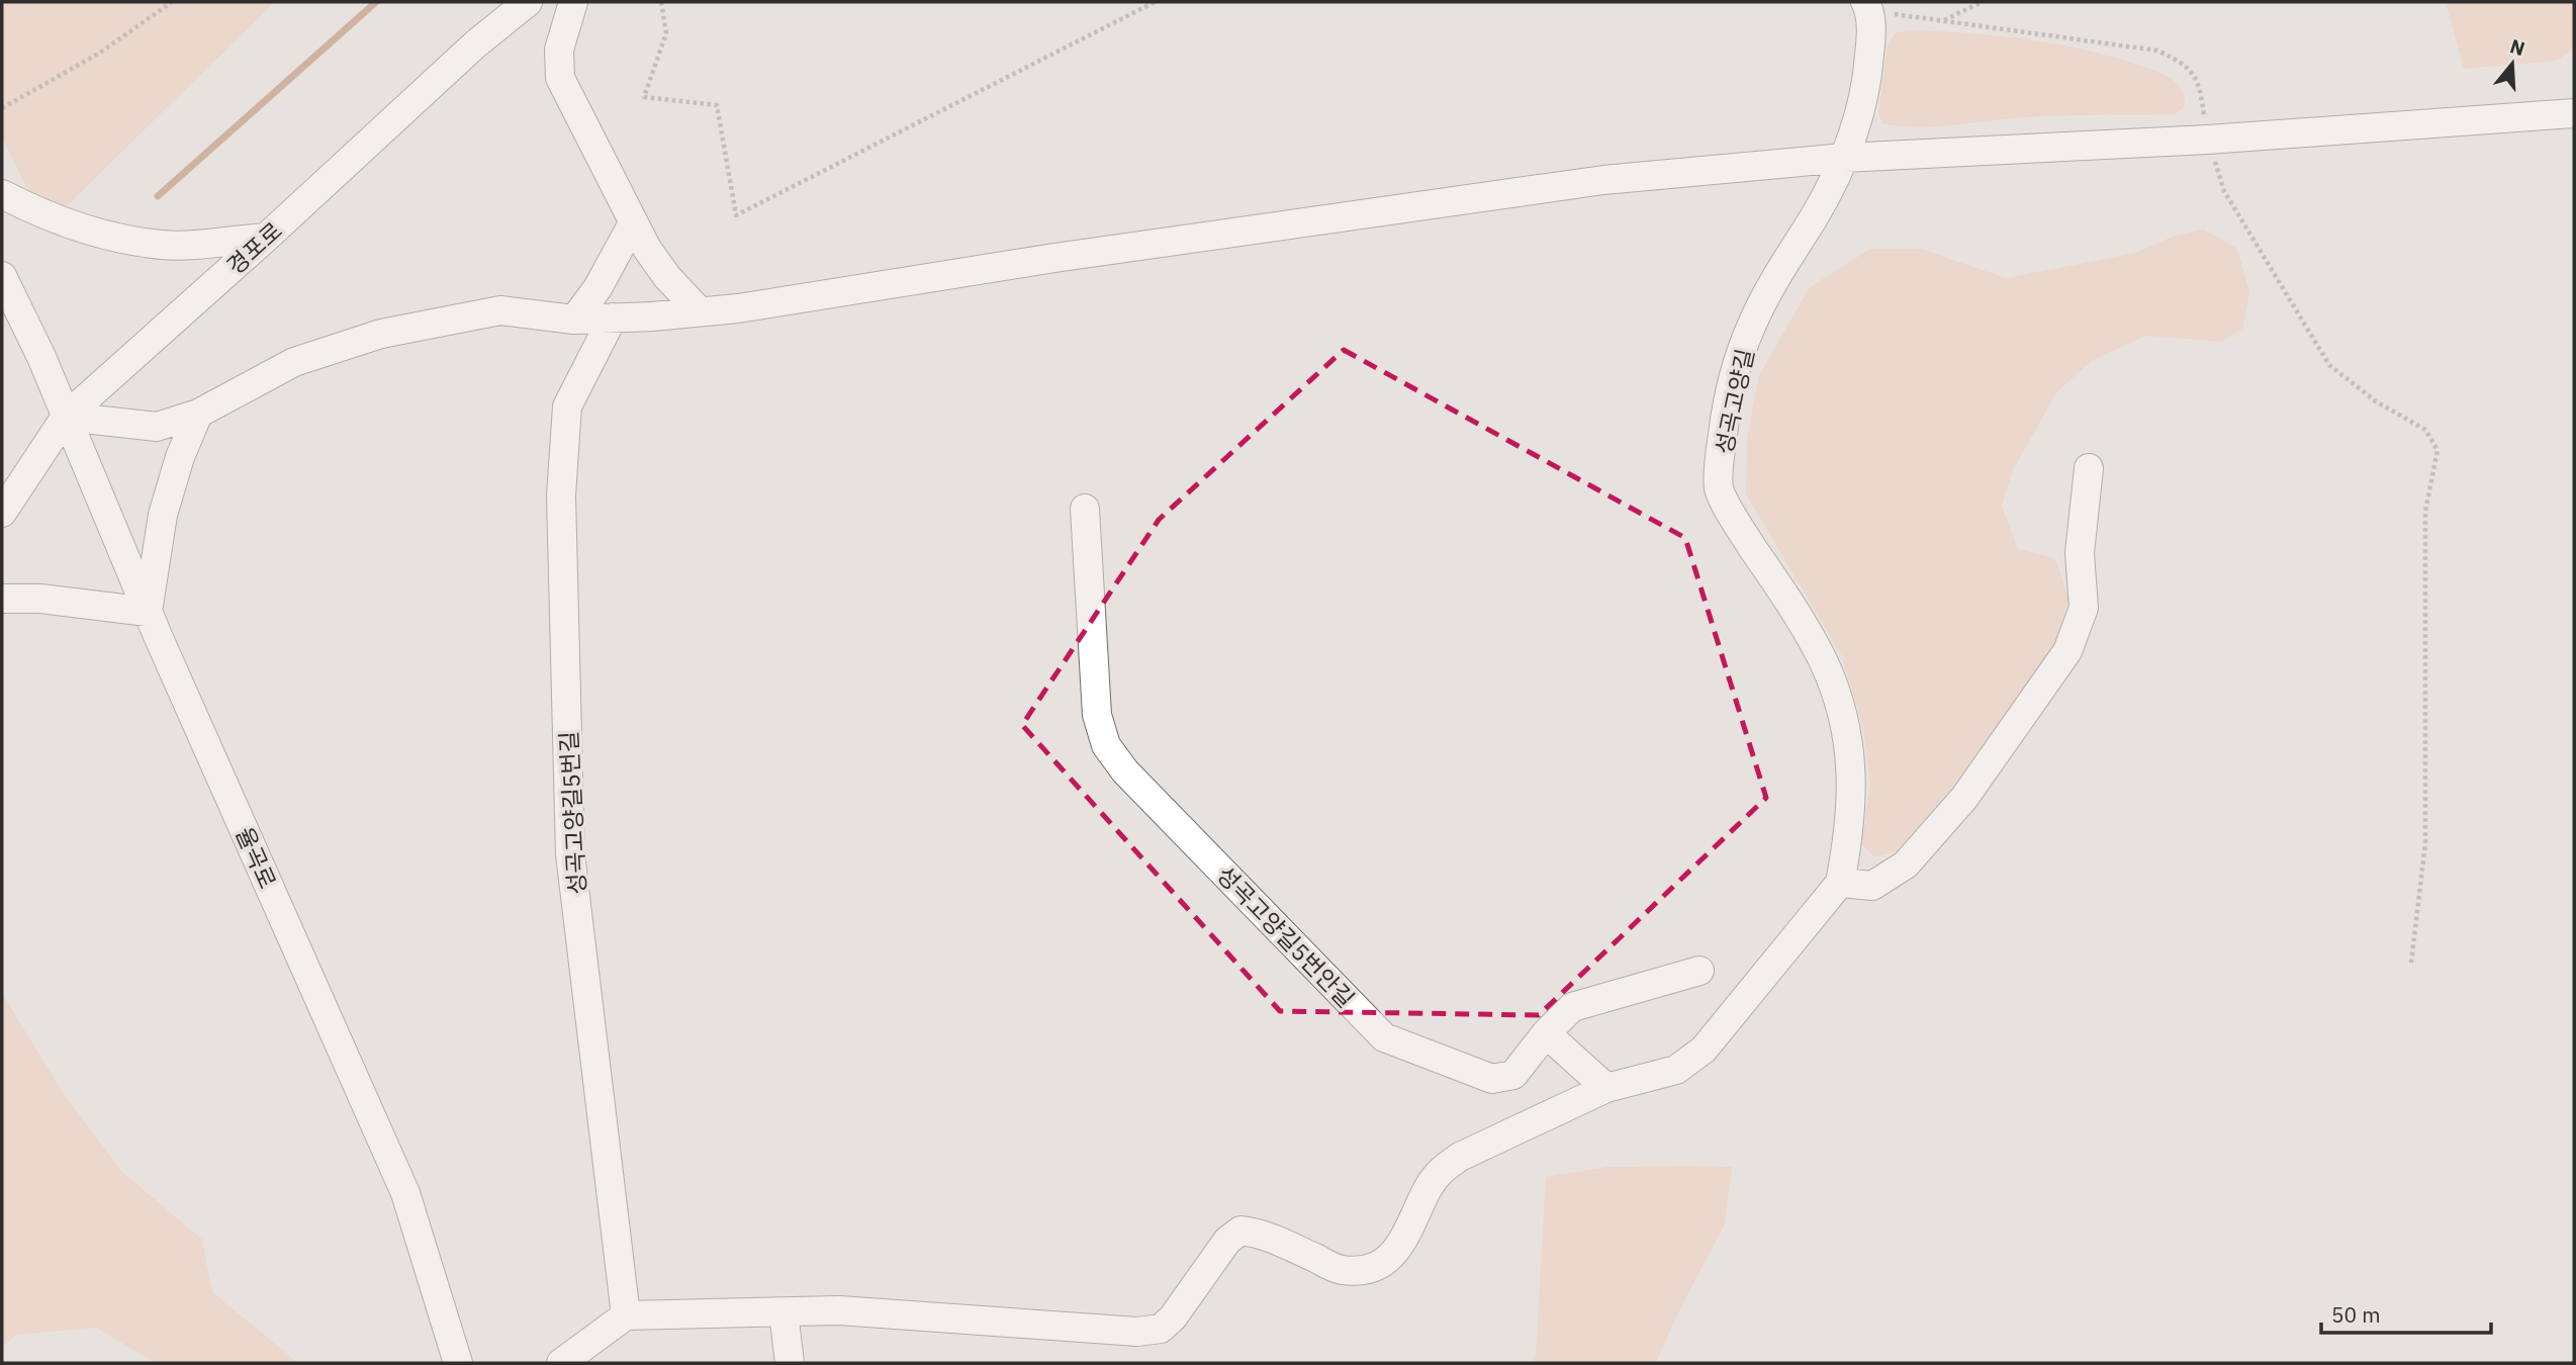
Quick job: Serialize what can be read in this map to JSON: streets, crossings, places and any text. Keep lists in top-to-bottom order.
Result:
{
  "streets": {
    "street": [
      "경포로",
      "성곡고양길",
      "성곡고양길5번길",
      "율곡로",
      "성곡고양길5번안길"
    ]
  },
  "crossings": [
    ["경포로", "율곡로"]
  ],
  "scale_bar": "50 m",
  "north": "top"
}
